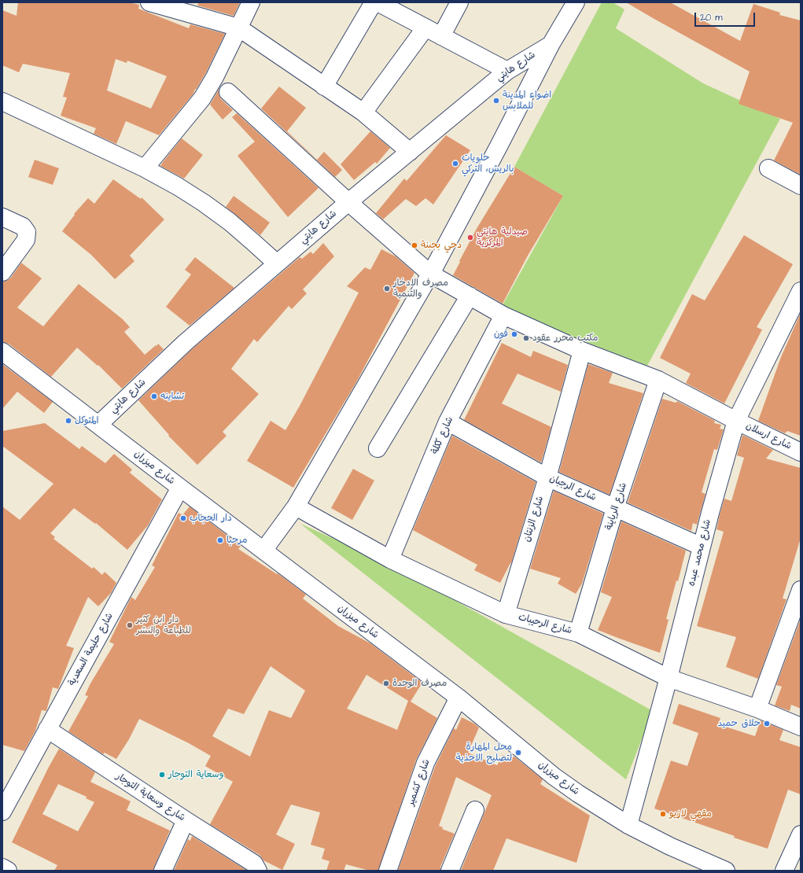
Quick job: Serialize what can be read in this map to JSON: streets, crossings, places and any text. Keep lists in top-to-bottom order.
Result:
{
  "streets": {
    "street": [
      "شارع هايتي",
      "شارع ككلة",
      "شارع ارسلان",
      "شارع ميزران",
      "شارع الرجبان",
      "شارع الرياينة",
      "شارع الزنتان",
      "شارع محمد عبده",
      "شارع الرحيبات",
      "شارع حليمة السعدية",
      "شارع كشمير",
      "شارع وسعاية التوجار"
    ]
  },
  "crossings": [
    ["شارع هايتي", "شارع ارسلان"],
    ["شارع هايتي", "شارع ميزران"],
    ["شارع هايتي", "شارع الرحيبات"],
    ["شارع ككلة", "شارع ارسلان"],
    ["شارع ككلة", "شارع الرجبان"],
    ["شارع ككلة", "شارع الرحيبات"],
    ["شارع ارسلان", "شارع الرياينة"],
    ["شارع ارسلان", "شارع الزنتان"],
    ["شارع ارسلان", "شارع محمد عبده"],
    ["شارع ميزران", "شارع محمد عبده"],
    ["شارع ميزران", "شارع حليمة السعدية"],
    ["شارع ميزران", "شارع كشمير"],
    ["شارع الرجبان", "شارع الرياينة"],
    ["شارع الرجبان", "شارع الزنتان"],
    ["شارع الرجبان", "شارع محمد عبده"],
    ["شارع الرياينة", "شارع الرحيبات"],
    ["شارع الزنتان", "شارع الرحيبات"],
    ["شارع محمد عبده", "شارع الرحيبات"],
    ["شارع حليمة السعدية", "شارع وسعاية التوجار"]
  ],
  "places": [
    "اضواء المدينة للملابس",
    "حلويات بالريش، التركي",
    "صيدلية هايتي المركزية",
    "دحي بجبنة",
    "مصرف الادخار والتنمية",
    "فون",
    "مكتب محرر عقود",
    "تشاينه",
    "المتوكل",
    "دار الحجاب",
    "مرحبا",
    "دار ابن كثير للطباعة والنشر",
    "مصرف الوحدة",
    "حلاق حميد",
    "محل المهارة لتصليح الاحذية",
    "وسعاية التوجار",
    "مقهي لازيو"
  ],
  "scale_bar": "20 m"
}
